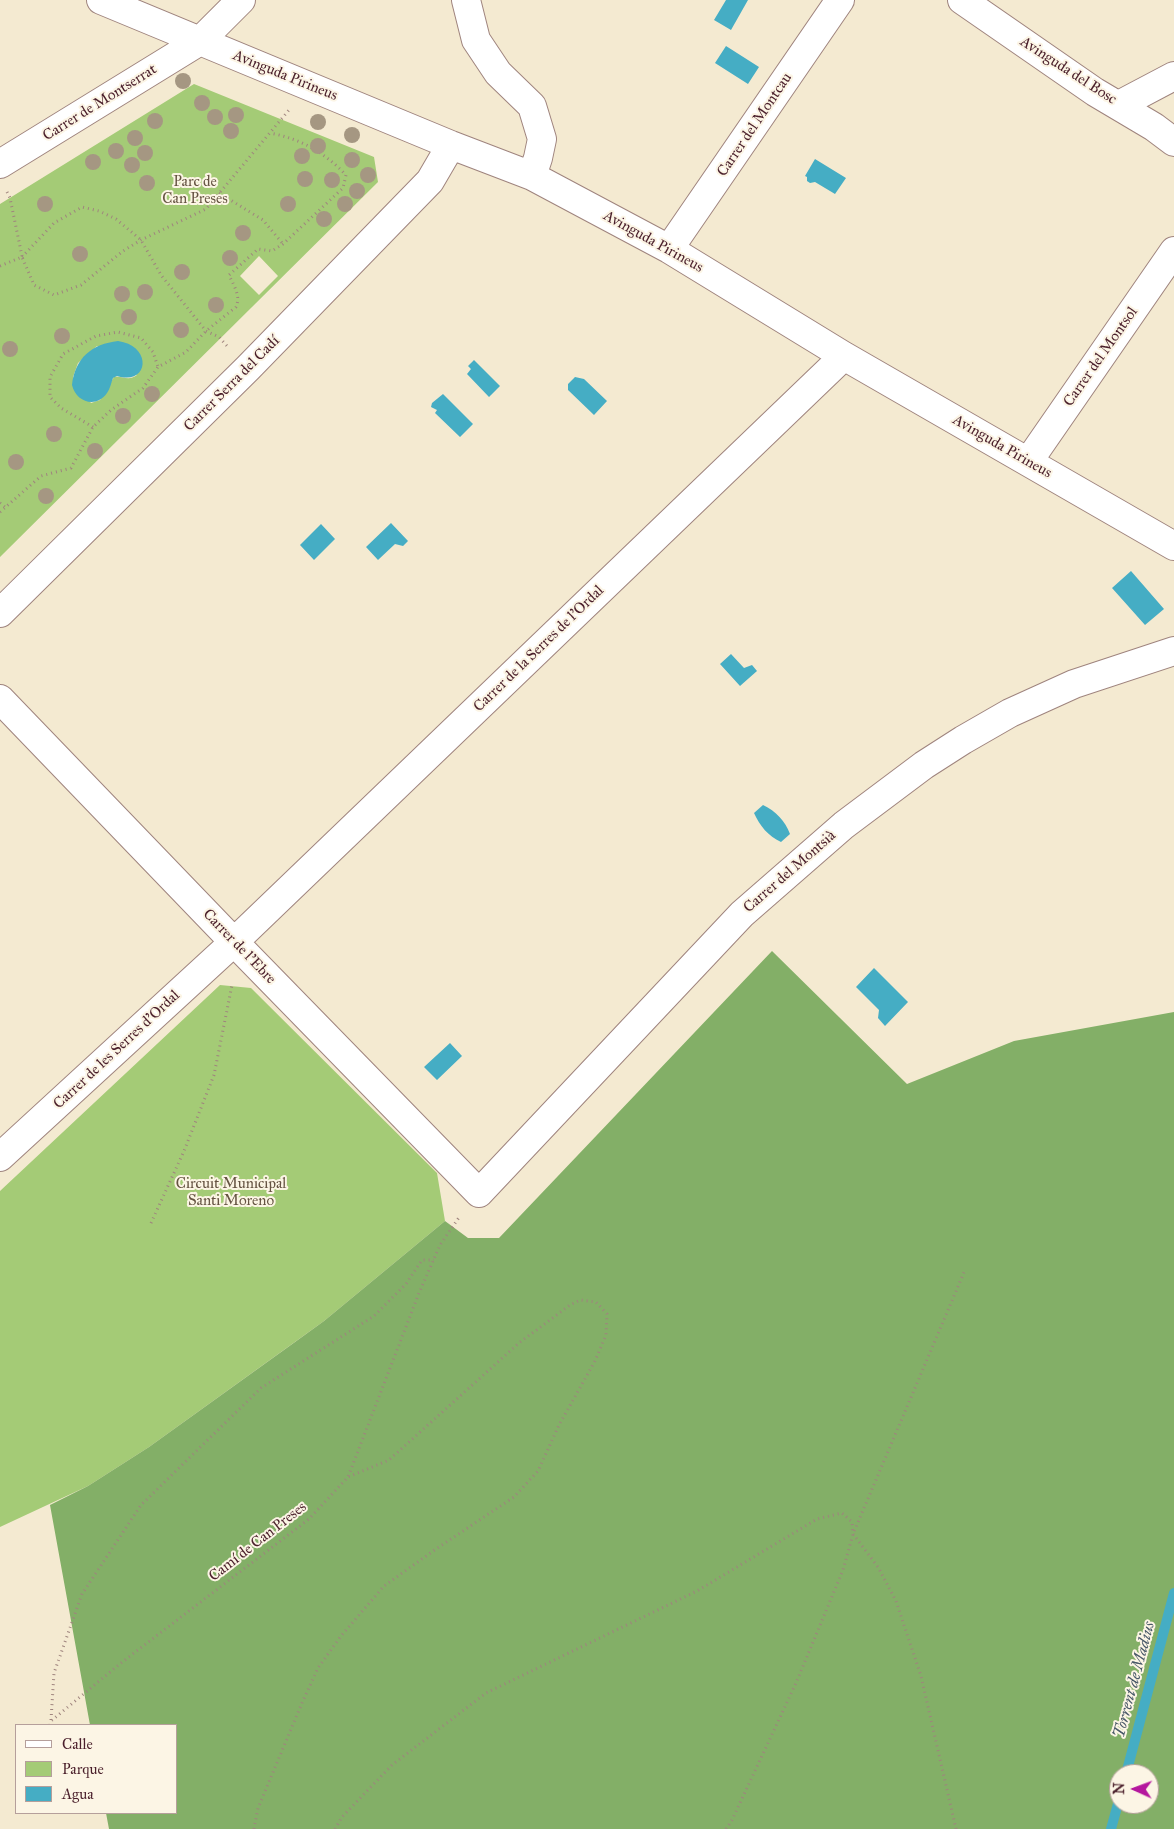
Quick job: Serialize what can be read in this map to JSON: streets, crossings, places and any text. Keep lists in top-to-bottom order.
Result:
{
  "streets": {
    "street": [
      "Avinguda del Bosc",
      "Avinguda Pirineus",
      "Carrer de Montserrat",
      "Carrer del Montcau",
      "Carrer del Montsol",
      "Carrer Serra del Cadí",
      "Carrer de la Serres de l'Ordal",
      "Carrer del Montsià",
      "Carrer de l'Ebre",
      "Carrer de les Serres d'Ordal"
    ],
    "path": ["Camí de Can Preses"]
  },
  "crossings": [
    ["Avinguda Pirineus", "Carrer de Montserrat"],
    ["Avinguda Pirineus", "Carrer del Montcau"],
    ["Avinguda Pirineus", "Carrer del Montsol"],
    ["Avinguda Pirineus", "Carrer Serra del Cadí"],
    ["Avinguda Pirineus", "Carrer de la Serres de l'Ordal"],
    ["Carrer de la Serres de l'Ordal", "Carrer de l'Ebre"],
    ["Carrer de la Serres de l'Ordal", "Carrer de les Serres d'Ordal"],
    ["Carrer del Montsià", "Carrer de l'Ebre"],
    ["Carrer del Montsià", "Camí de Can Preses"],
    ["Carrer de l'Ebre", "Carrer de les Serres d'Ordal"],
    ["Carrer de l'Ebre", "Camí de Can Preses"]
  ],
  "water": ["Torrent de Madius"],
  "parks": ["Parc de Can Preses", "Circuit Municipal Santi Moreno"],
  "legend": ["Calle", "Parque", "Agua"],
  "north": "left"
}
